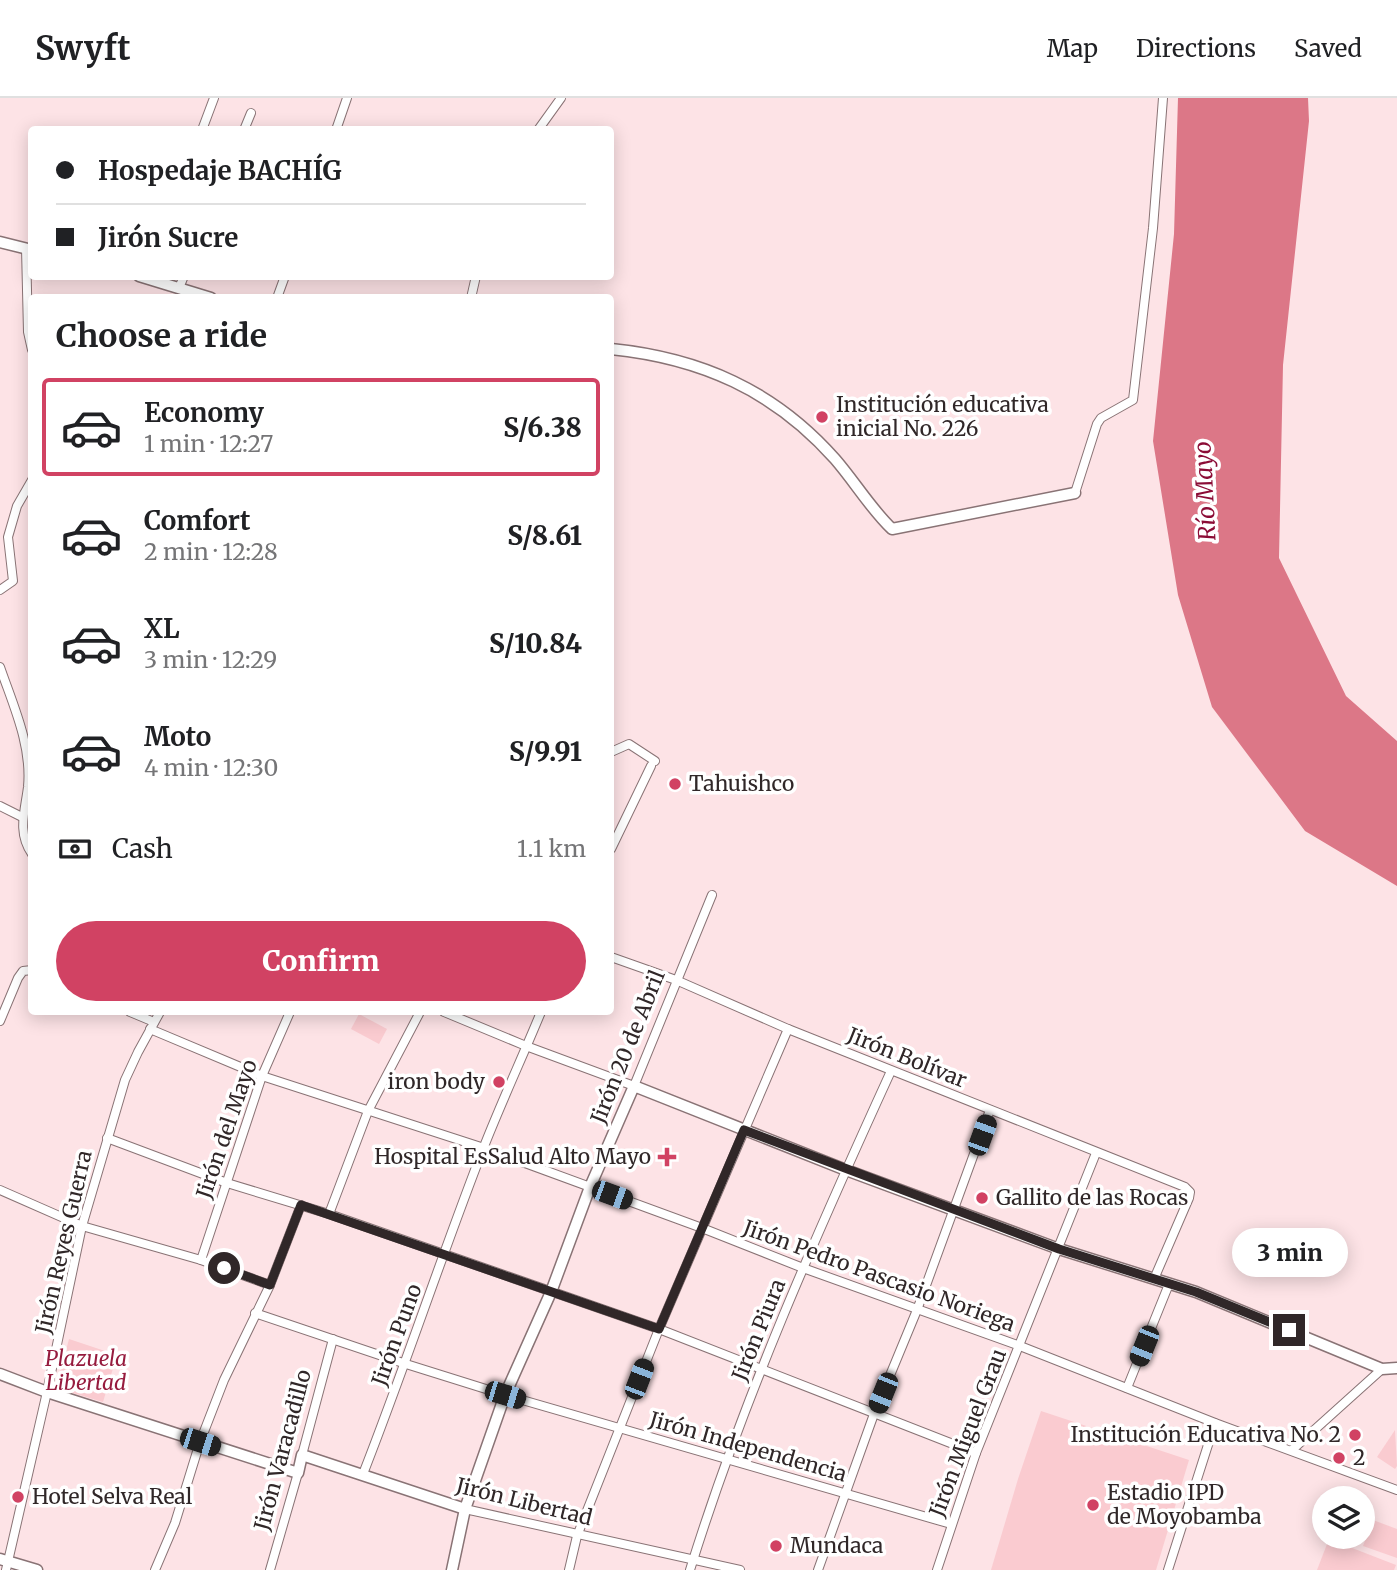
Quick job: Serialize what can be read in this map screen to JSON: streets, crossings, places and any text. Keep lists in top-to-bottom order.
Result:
{
  "streets": {
    "street": [
      "Jirón 20 de Abril",
      "Jirón Bolívar",
      "Jirón del Mayo",
      "Jirón Reyes Guerra",
      "Jirón Pedro Pascasio Noriega",
      "Jirón Piura",
      "Jirón Puno",
      "Jirón Miguel Grau",
      "Jirón Independencia",
      "Jirón Varacadillo",
      "Jirón Libertad"
    ]
  },
  "crossings": [
    ["Jirón 20 de Abril", "Jirón Bolívar"],
    ["Jirón 20 de Abril", "Jirón Pedro Pascasio Noriega"],
    ["Jirón 20 de Abril", "Jirón Independencia"],
    ["Jirón 20 de Abril", "Jirón Libertad"],
    ["Jirón Bolívar", "Jirón Piura"],
    ["Jirón Bolívar", "Jirón Miguel Grau"],
    ["Jirón del Mayo", "Jirón Pedro Pascasio Noriega"],
    ["Jirón Reyes Guerra", "Jirón Pedro Pascasio Noriega"],
    ["Jirón Pedro Pascasio Noriega", "Jirón Piura"],
    ["Jirón Pedro Pascasio Noriega", "Jirón Puno"],
    ["Jirón Pedro Pascasio Noriega", "Jirón Miguel Grau"],
    ["Jirón Piura", "Jirón Independencia"],
    ["Jirón Piura", "Jirón Libertad"],
    ["Jirón Puno", "Jirón Independencia"],
    ["Jirón Puno", "Jirón Libertad"],
    ["Jirón Miguel Grau", "Jirón Independencia"],
    ["Jirón Independencia", "Jirón Varacadillo"],
    ["Jirón Varacadillo", "Jirón Libertad"]
  ],
  "water": ["Río Mayo"],
  "parks": ["Plazuela Libertad"],
  "places": {
    "other": [
      "Institución educativa inicial No. 226",
      "Tahuishco",
      "iron body",
      "Gallito de las Rocas",
      "Institución Educativa No. 2",
      "2",
      "Hotel Selva Real",
      "Estadio IPD de Moyobamba",
      "Mundaca"
    ],
    "health": ["Hospital EsSalud Alto Mayo"]
  },
  "page": {
    "header": "Swyft",
    "nav": ["Map", "Directions", "Saved"],
    "banner": ["Hospedaje BACHÍG", "Jirón Sucre"],
    "heading": "Choose a ride",
    "list": [
      {
        "name": "Economy",
        "note": "1 min · 12:27",
        "value": "S/6.38"
      },
      {
        "name": "Comfort",
        "note": "2 min · 12:28",
        "value": "S/8.61"
      },
      {
        "name": "XL",
        "note": "3 min · 12:29",
        "value": "S/10.84"
      },
      {
        "name": "Moto",
        "note": "4 min · 12:30",
        "value": "S/9.91"
      }
    ],
    "pay": ["Cash", "1.1 km"],
    "buttons": "Confirm",
    "bubble": "3 min"
  }
}
